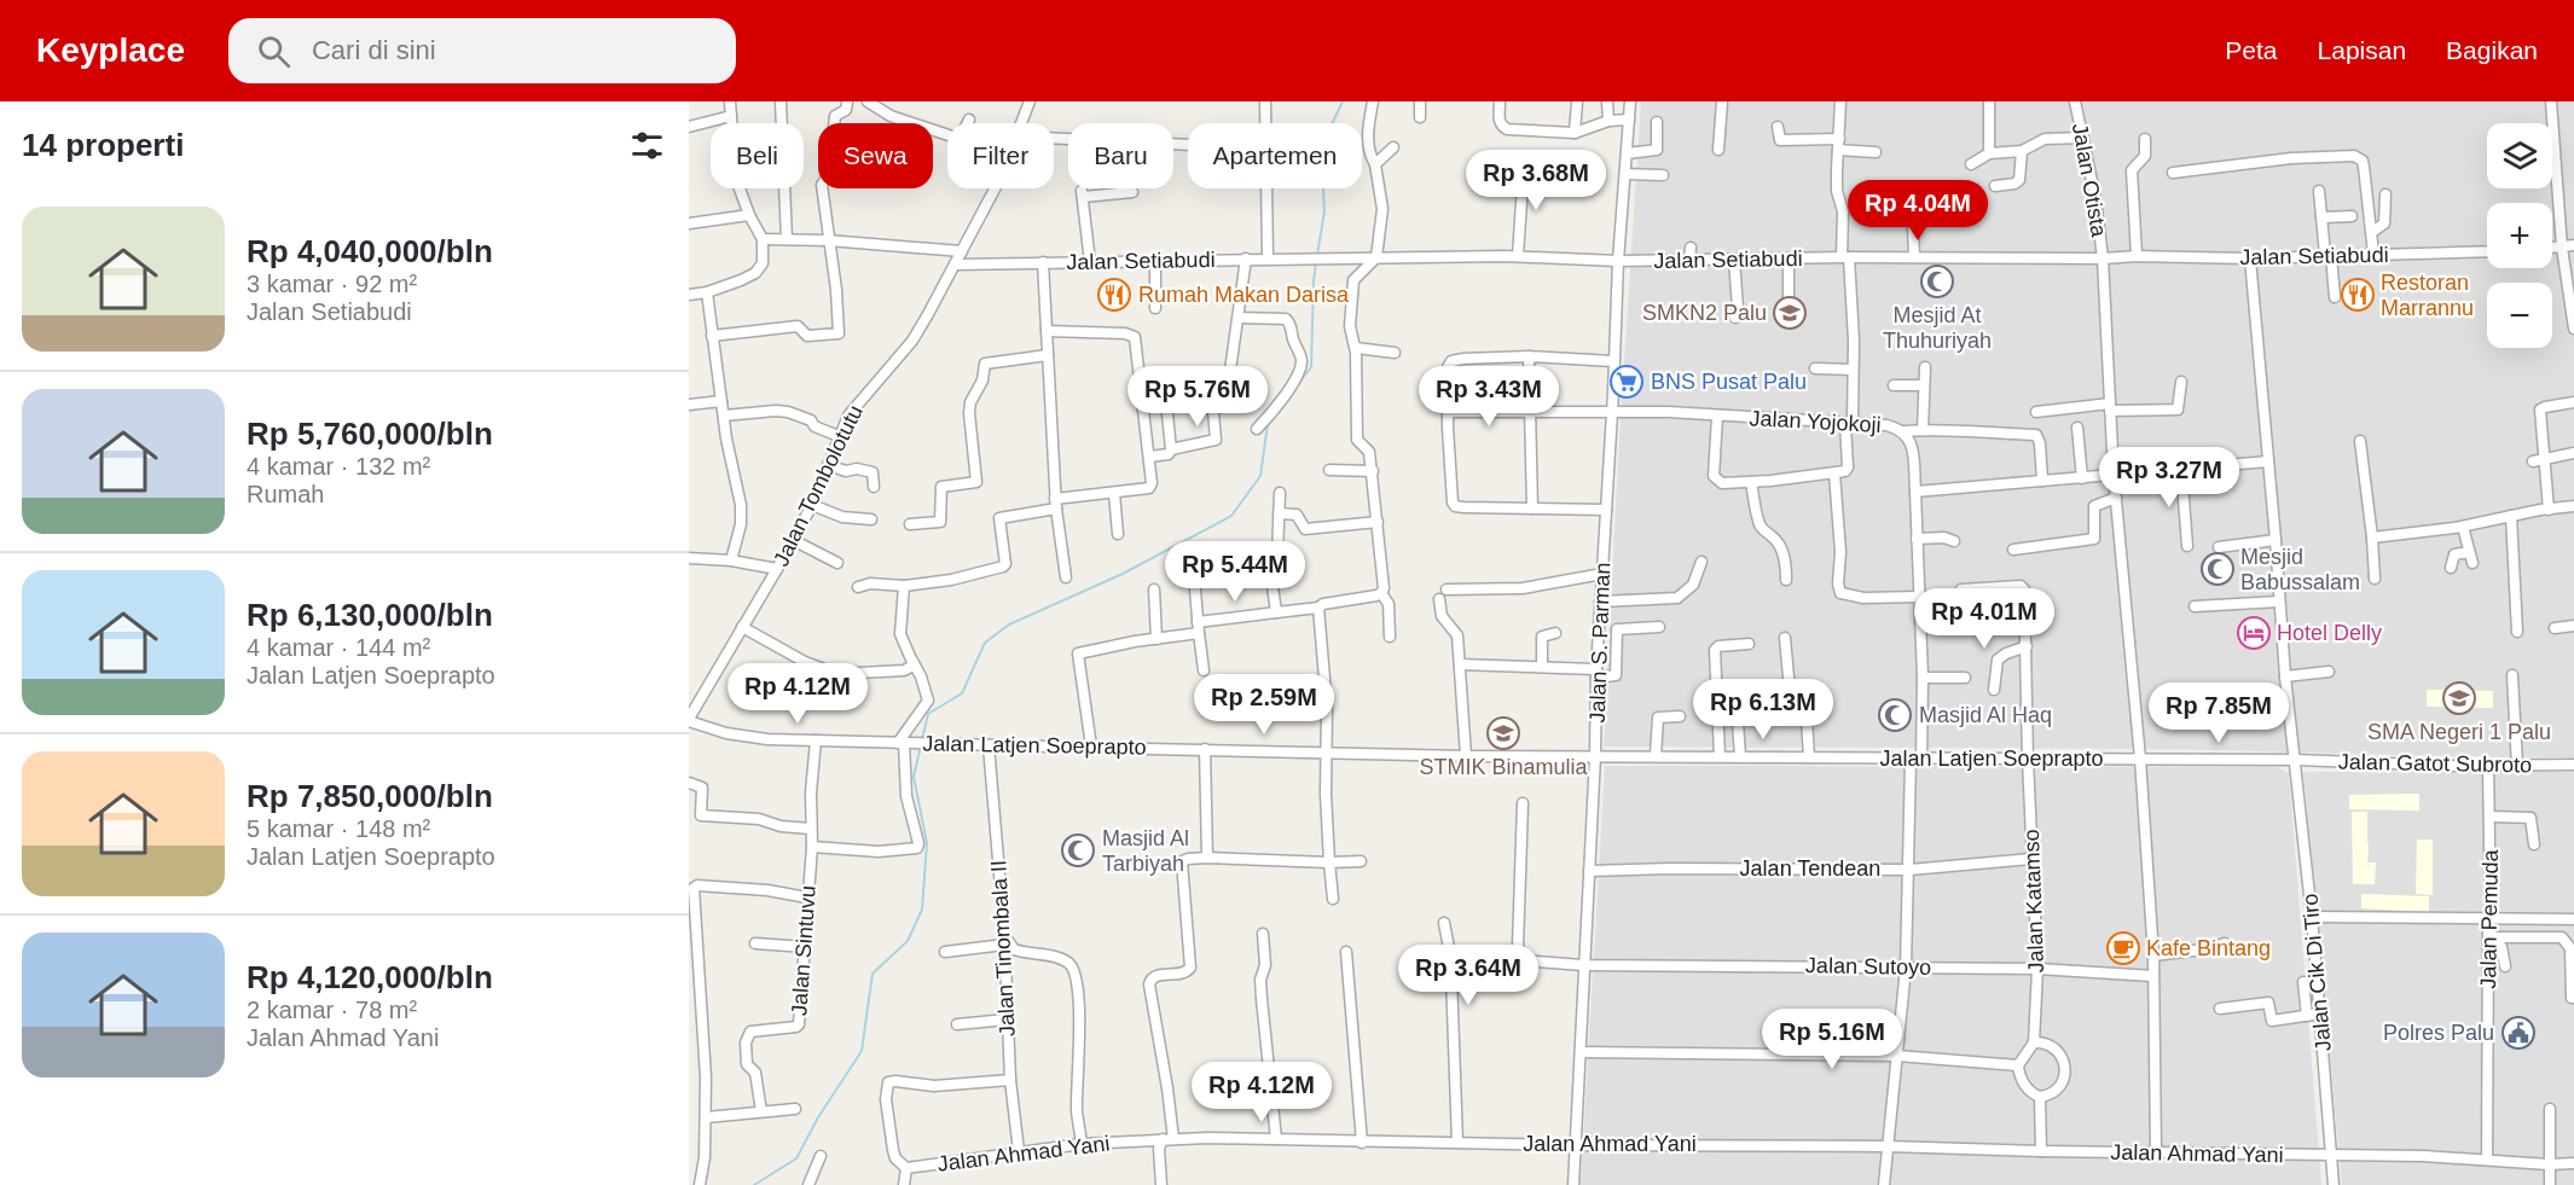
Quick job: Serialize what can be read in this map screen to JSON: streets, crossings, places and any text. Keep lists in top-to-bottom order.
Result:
{
  "streets": {
    "street": [
      "Jalan Otista",
      "Jalan Setiabudi",
      "Jalan Yojokoji",
      "Jalan Tombolotutu",
      "Jalan S. Parman",
      "Jalan Latjen Soeprapto",
      "Jalan Gatot Subroto",
      "Jalan Tendean",
      "Jalan Katamso",
      "Jalan Pemuda",
      "Jalan Tinombala II",
      "Jalan Sintuvu",
      "Jalan Sutoyo",
      "Jalan Cik Di Tiro",
      "Jalan Ahmad Yani"
    ]
  },
  "crossings": [
    ["Jalan Otista", "Jalan Setiabudi"],
    ["Jalan Otista", "Jalan Latjen Soeprapto"],
    ["Jalan Otista", "Jalan Sutoyo"],
    ["Jalan Otista", "Jalan Ahmad Yani"],
    ["Jalan Setiabudi", "Jalan Tombolotutu"],
    ["Jalan Setiabudi", "Jalan S. Parman"],
    ["Jalan Setiabudi", "Jalan Cik Di Tiro"],
    ["Jalan Yojokoji", "Jalan S. Parman"],
    ["Jalan Yojokoji", "Jalan Latjen Soeprapto"],
    ["Jalan Yojokoji", "Jalan Tendean"],
    ["Jalan Yojokoji", "Jalan Sutoyo"],
    ["Jalan Yojokoji", "Jalan Ahmad Yani"],
    ["Jalan Tombolotutu", "Jalan Latjen Soeprapto"],
    ["Jalan S. Parman", "Jalan Latjen Soeprapto"],
    ["Jalan S. Parman", "Jalan Tendean"],
    ["Jalan S. Parman", "Jalan Sutoyo"],
    ["Jalan S. Parman", "Jalan Ahmad Yani"],
    ["Jalan Latjen Soeprapto", "Jalan Gatot Subroto"],
    ["Jalan Latjen Soeprapto", "Jalan Katamso"],
    ["Jalan Latjen Soeprapto", "Jalan Tinombala II"],
    ["Jalan Latjen Soeprapto", "Jalan Sintuvu"],
    ["Jalan Latjen Soeprapto", "Jalan Cik Di Tiro"],
    ["Jalan Gatot Subroto", "Jalan Pemuda"],
    ["Jalan Gatot Subroto", "Jalan Cik Di Tiro"],
    ["Jalan Tendean", "Jalan Katamso"],
    ["Jalan Katamso", "Jalan Sutoyo"],
    ["Jalan Pemuda", "Jalan Ahmad Yani"],
    ["Jalan Tinombala II", "Jalan Ahmad Yani"],
    ["Jalan Cik Di Tiro", "Jalan Ahmad Yani"]
  ],
  "places": {
    "mosque": [
      "Mesjid At Thuhuriyah",
      "Mesjid Babussalam",
      "Masjid Al Haq",
      "Masjid Al Tarbiyah"
    ],
    "restaurant": ["Rumah Makan Darisa", "Restoran Marrannu"],
    "school or university": ["SMKN2 Palu", "SMA Negeri 1 Palu", "STMIK Binamulia"],
    "supermarket": ["BNS Pusat Palu"],
    "hotel": ["Hotel Delly"],
    "cafe": ["Kafe Bintang"],
    "public building": ["Polres Palu"]
  },
  "page": {
    "header": "Keyplace",
    "search": "Cari di sini",
    "nav": ["Peta", "Lapisan", "Bagikan"],
    "heading": "14 properti",
    "map_buttons": ["+", "−"],
    "chip": [
      "Beli",
      "Sewa",
      "Filter",
      "Baru",
      "Apartemen"
    ],
    "price": [
      "Rp 3.68M",
      "Rp 4.04M",
      "Rp 5.76M",
      "Rp 3.43M",
      "Rp 3.27M",
      "Rp 5.44M",
      "Rp 4.01M",
      "Rp 4.12M",
      "Rp 2.59M",
      "Rp 6.13M",
      "Rp 7.85M",
      "Rp 3.64M",
      "Rp 5.16M",
      "Rp 4.12M"
    ],
    "list": [
      {
        "name": "Rp 4,040,000/bln",
        "note": "3 kamar · 92 m² · Jalan Setiabudi"
      },
      {
        "name": "Rp 5,760,000/bln",
        "note": "4 kamar · 132 m² · Rumah"
      },
      {
        "name": "Rp 6,130,000/bln",
        "note": "4 kamar · 144 m² · Jalan Latjen Soeprapto"
      },
      {
        "name": "Rp 7,850,000/bln",
        "note": "5 kamar · 148 m² · Jalan Latjen Soeprapto"
      },
      {
        "name": "Rp 4,120,000/bln",
        "note": "2 kamar · 78 m² · Jalan Ahmad Yani"
      }
    ]
  }
}
